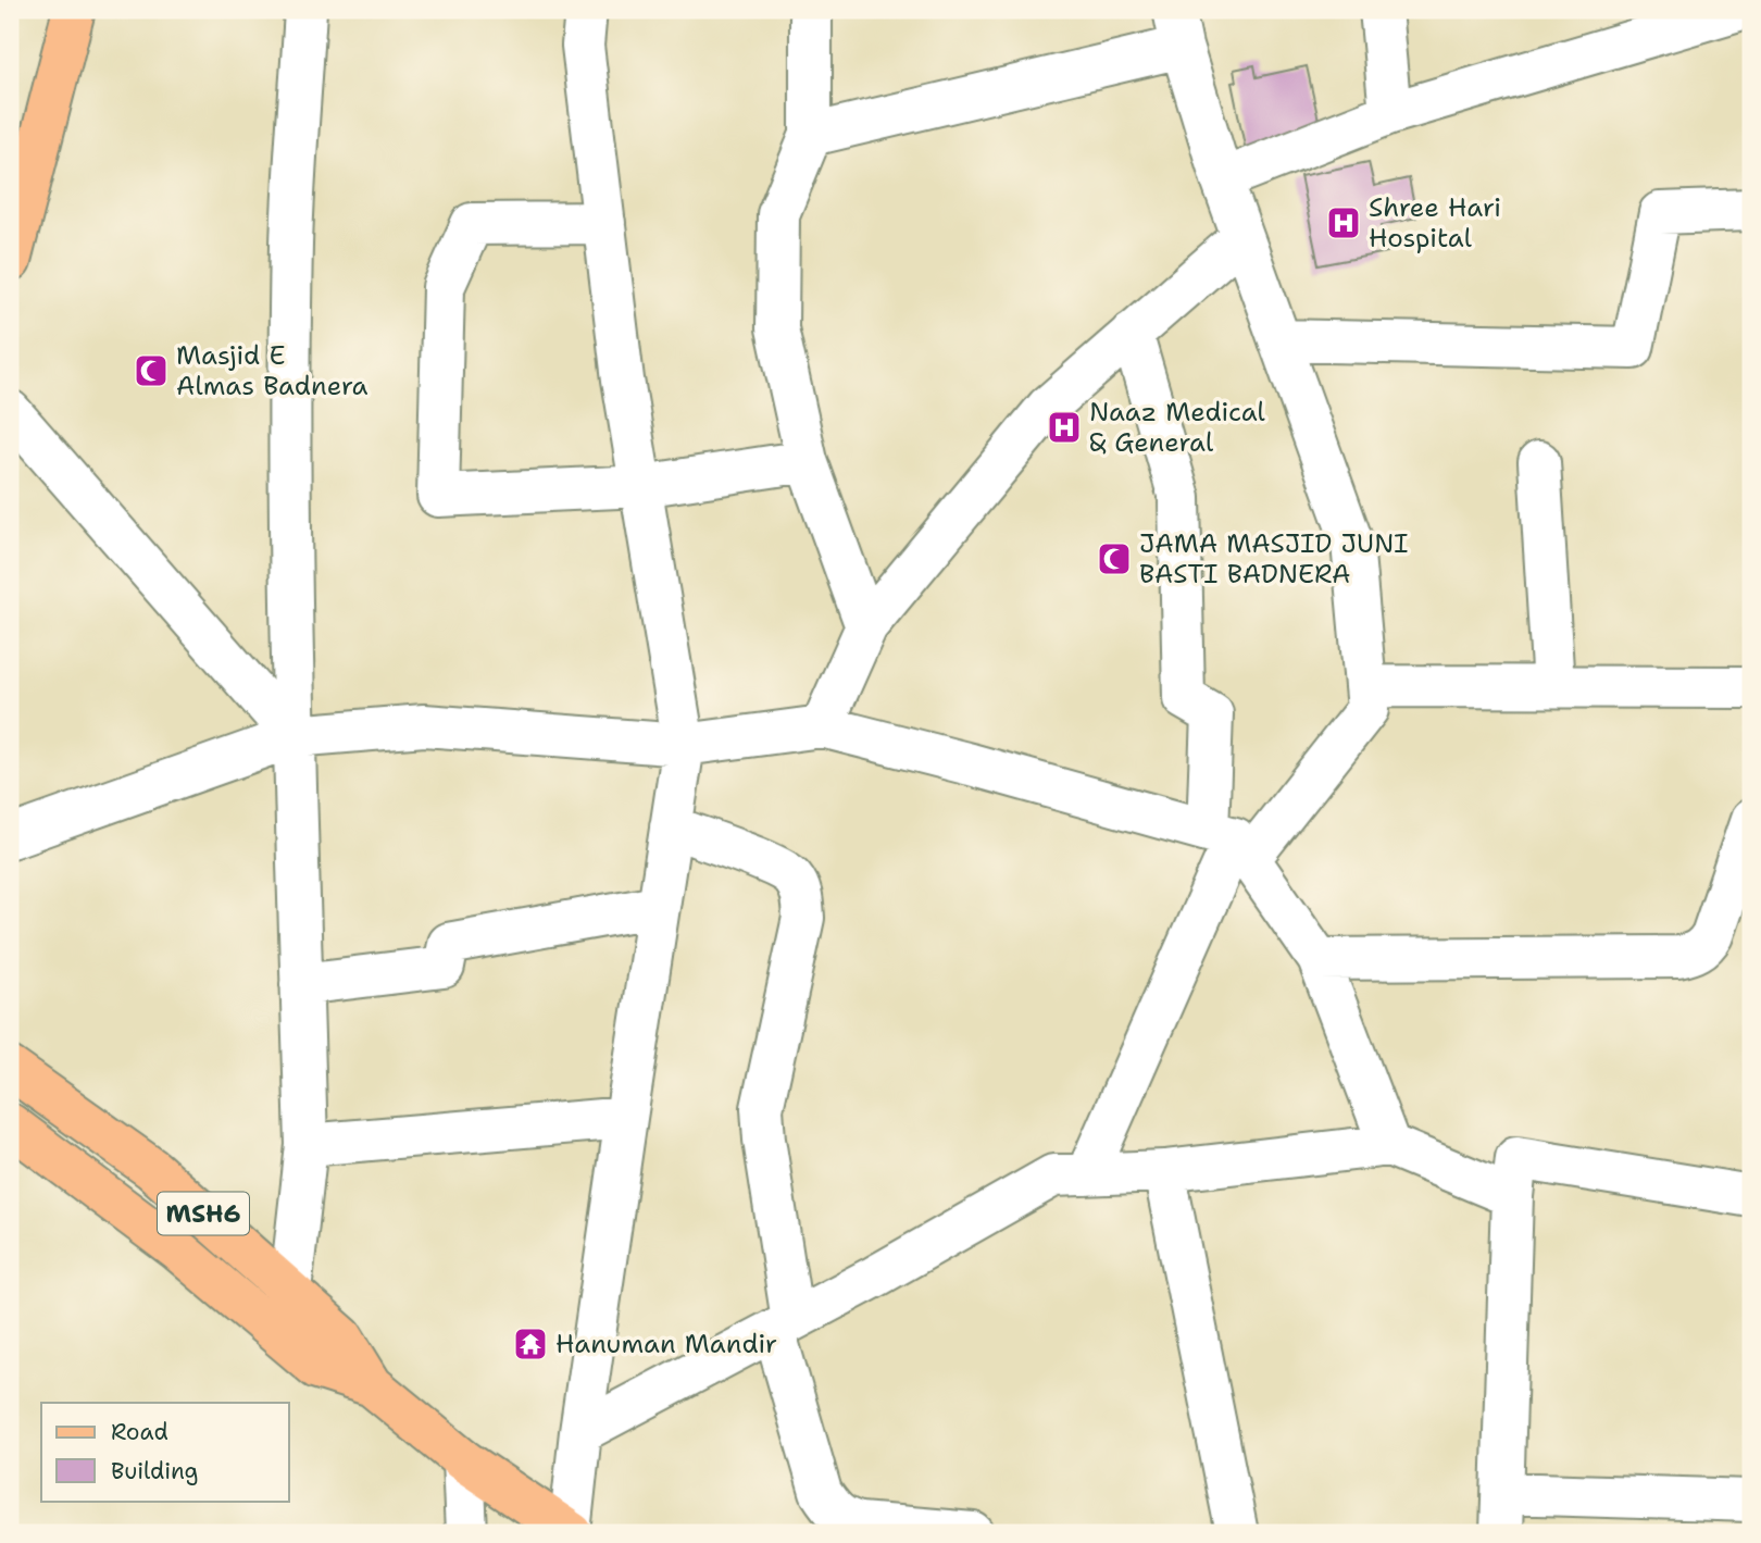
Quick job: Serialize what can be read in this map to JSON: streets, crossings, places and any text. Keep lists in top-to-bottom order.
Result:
{
  "streets": {
    "main road": ["MSH6"]
  },
  "places": {
    "hospital": ["Shree Hari Hospital", "Naaz Medical & General"],
    "mosque": ["Masjid E Almas Badnera", "JAMA MASJID JUNI BASTI BADNERA"],
    "temple": ["Hanuman Mandir"]
  },
  "legend": ["Road", "Building"]
}
